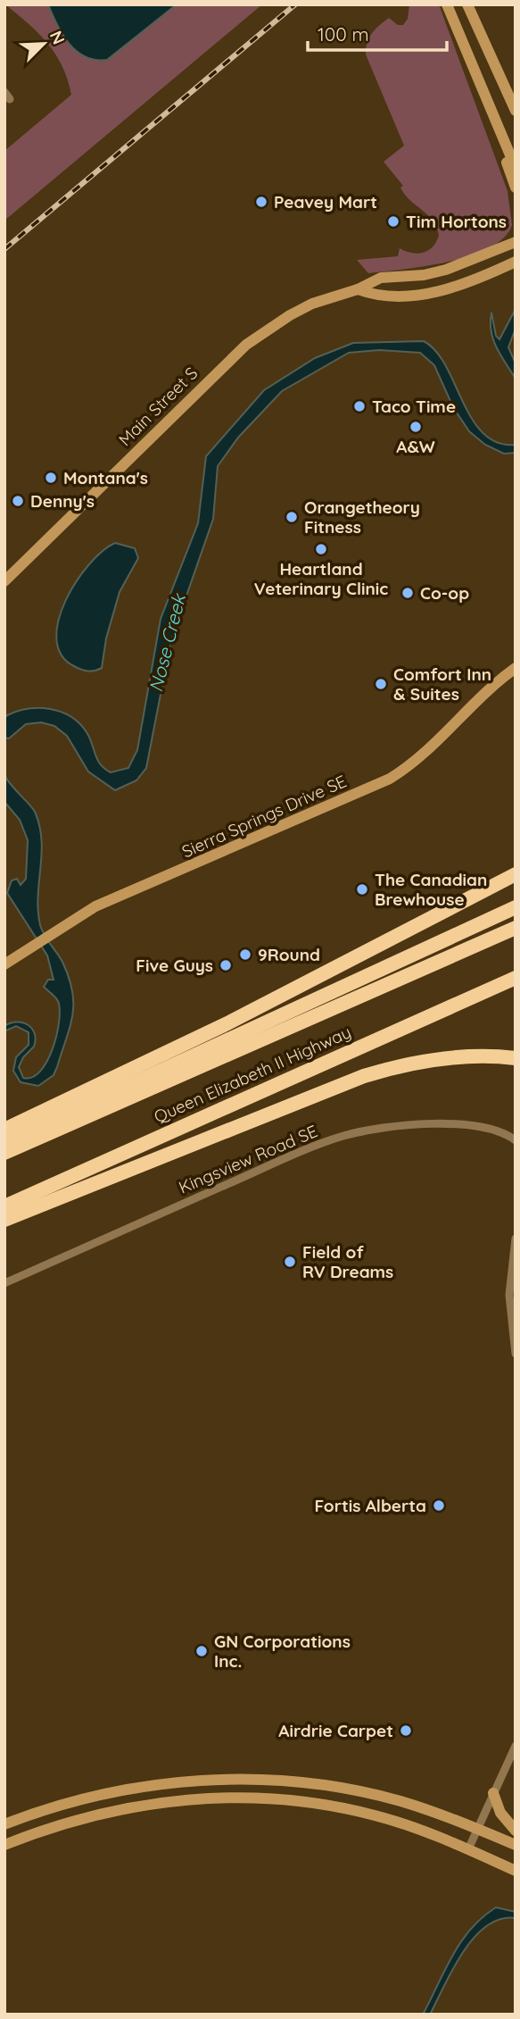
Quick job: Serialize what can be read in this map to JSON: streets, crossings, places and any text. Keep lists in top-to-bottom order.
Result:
{
  "streets": {
    "highway": ["Queen Elizabeth II Highway"],
    "main road": ["Main Street S", "Sierra Springs Drive SE"],
    "street": ["Kingsview Road SE"]
  },
  "water": ["Nose Creek"],
  "places": [
    "Peavey Mart",
    "Tim Hortons",
    "Taco Time",
    "A&W",
    "Montana's",
    "Denny's",
    "Orangetheory Fitness",
    "Heartland Veterinary Clinic",
    "Co-op",
    "Comfort Inn & Suites",
    "The Canadian Brewhouse",
    "9Round",
    "Five Guys",
    "Field of RV Dreams",
    "Fortis Alberta",
    "GN Corporations Inc.",
    "Airdrie Carpet"
  ],
  "scale_bar": "100 m",
  "north": "top right"
}
